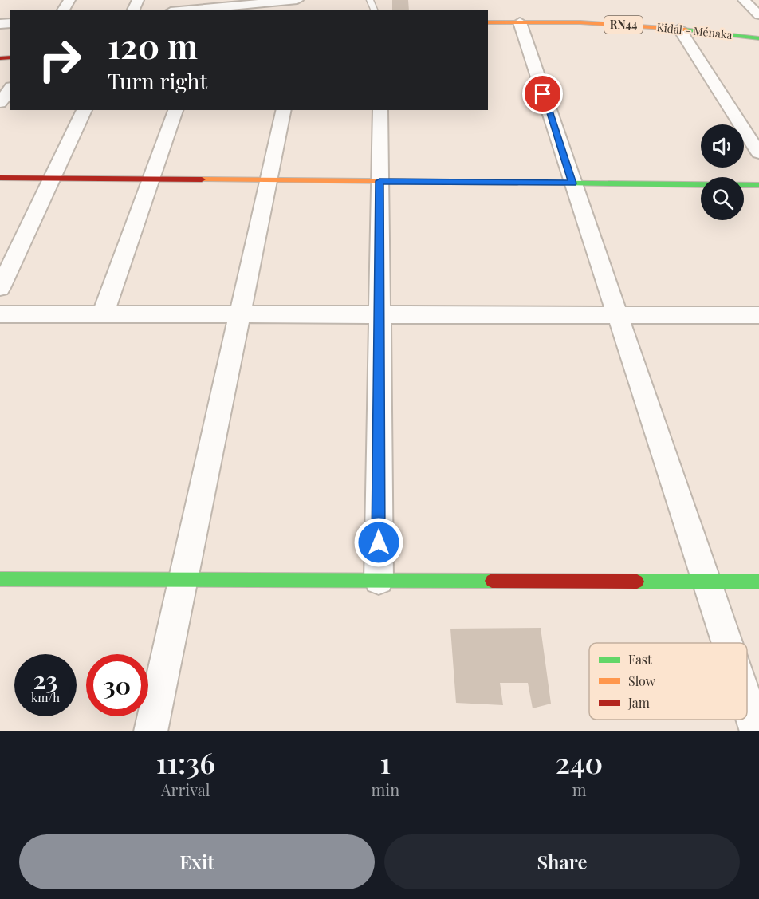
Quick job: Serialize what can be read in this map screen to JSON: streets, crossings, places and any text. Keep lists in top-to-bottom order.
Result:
{
  "streets": {
    "street": ["RN44", "Kidal - Ménaka"]
  },
  "legend": ["Fast", "Slow", "Jam"],
  "page": {
    "turn": ["120 m", "Turn right"],
    "speed": "23 km/h",
    "limit": "30",
    "eta": [
      "11:36",
      "Arrival",
      "1",
      "min",
      "240",
      "m"
    ],
    "buttons": ["Exit", "Share"]
  }
}
